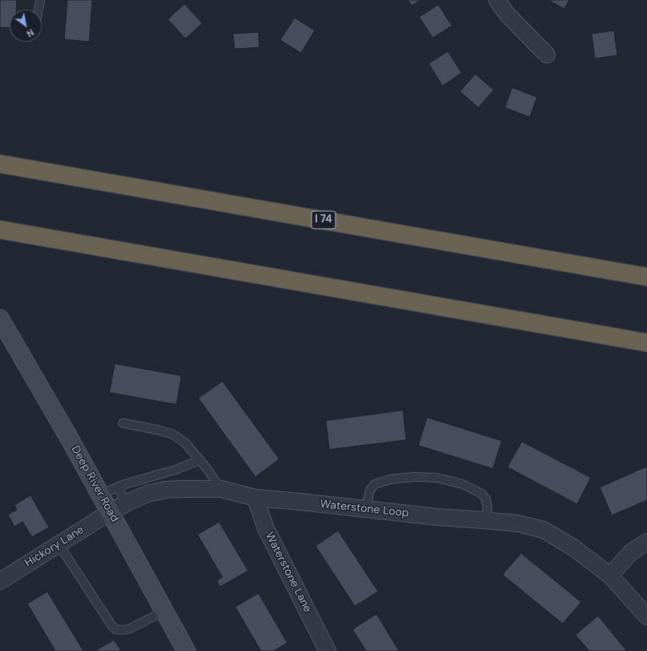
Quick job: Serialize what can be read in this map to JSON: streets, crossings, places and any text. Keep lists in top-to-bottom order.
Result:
{
  "streets": {
    "highway": ["I 74"],
    "street": [
      "Deep River Road",
      "Waterstone Loop",
      "Hickory Lane",
      "Waterstone Lane"
    ]
  },
  "crossings": [
    ["Deep River Road", "Waterstone Loop"],
    ["Deep River Road", "Hickory Lane"],
    ["Waterstone Loop", "Hickory Lane"],
    ["Waterstone Loop", "Waterstone Lane"]
  ],
  "north": "bottom right"
}
